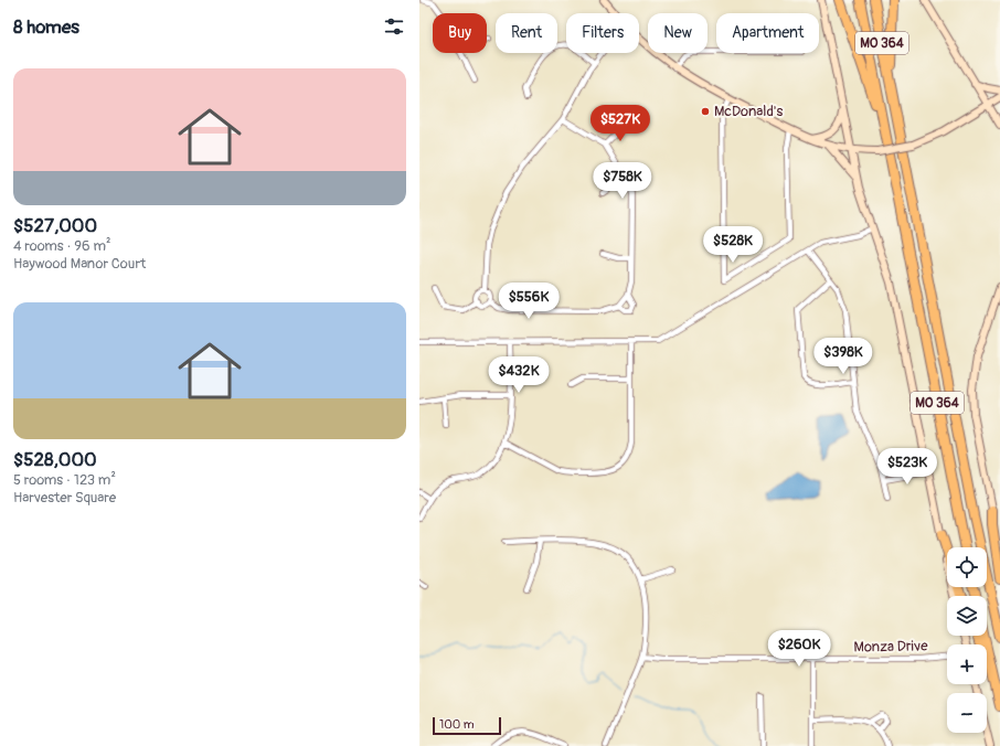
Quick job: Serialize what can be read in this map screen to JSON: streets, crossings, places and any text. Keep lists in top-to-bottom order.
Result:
{
  "streets": {
    "highway": ["MO 364"],
    "street": ["Monza Drive"]
  },
  "places": ["McDonald's"],
  "scale_bar": "100 m",
  "page": {
    "heading": "8 homes",
    "chip": [
      "Buy",
      "Rent",
      "Filters",
      "New",
      "Apartment"
    ],
    "list": [
      {
        "name": "$527,000",
        "note": "4 rooms · 96 m² · Haywood Manor Court"
      },
      {
        "name": "$528,000",
        "note": "5 rooms · 123 m² · Harvester Square"
      }
    ],
    "price": [
      "$527K",
      "$758K",
      "$528K",
      "$556K",
      "$398K",
      "$432K",
      "$523K",
      "$260K"
    ],
    "map_buttons": ["+", "−"],
    "scale": "100 m"
  }
}
